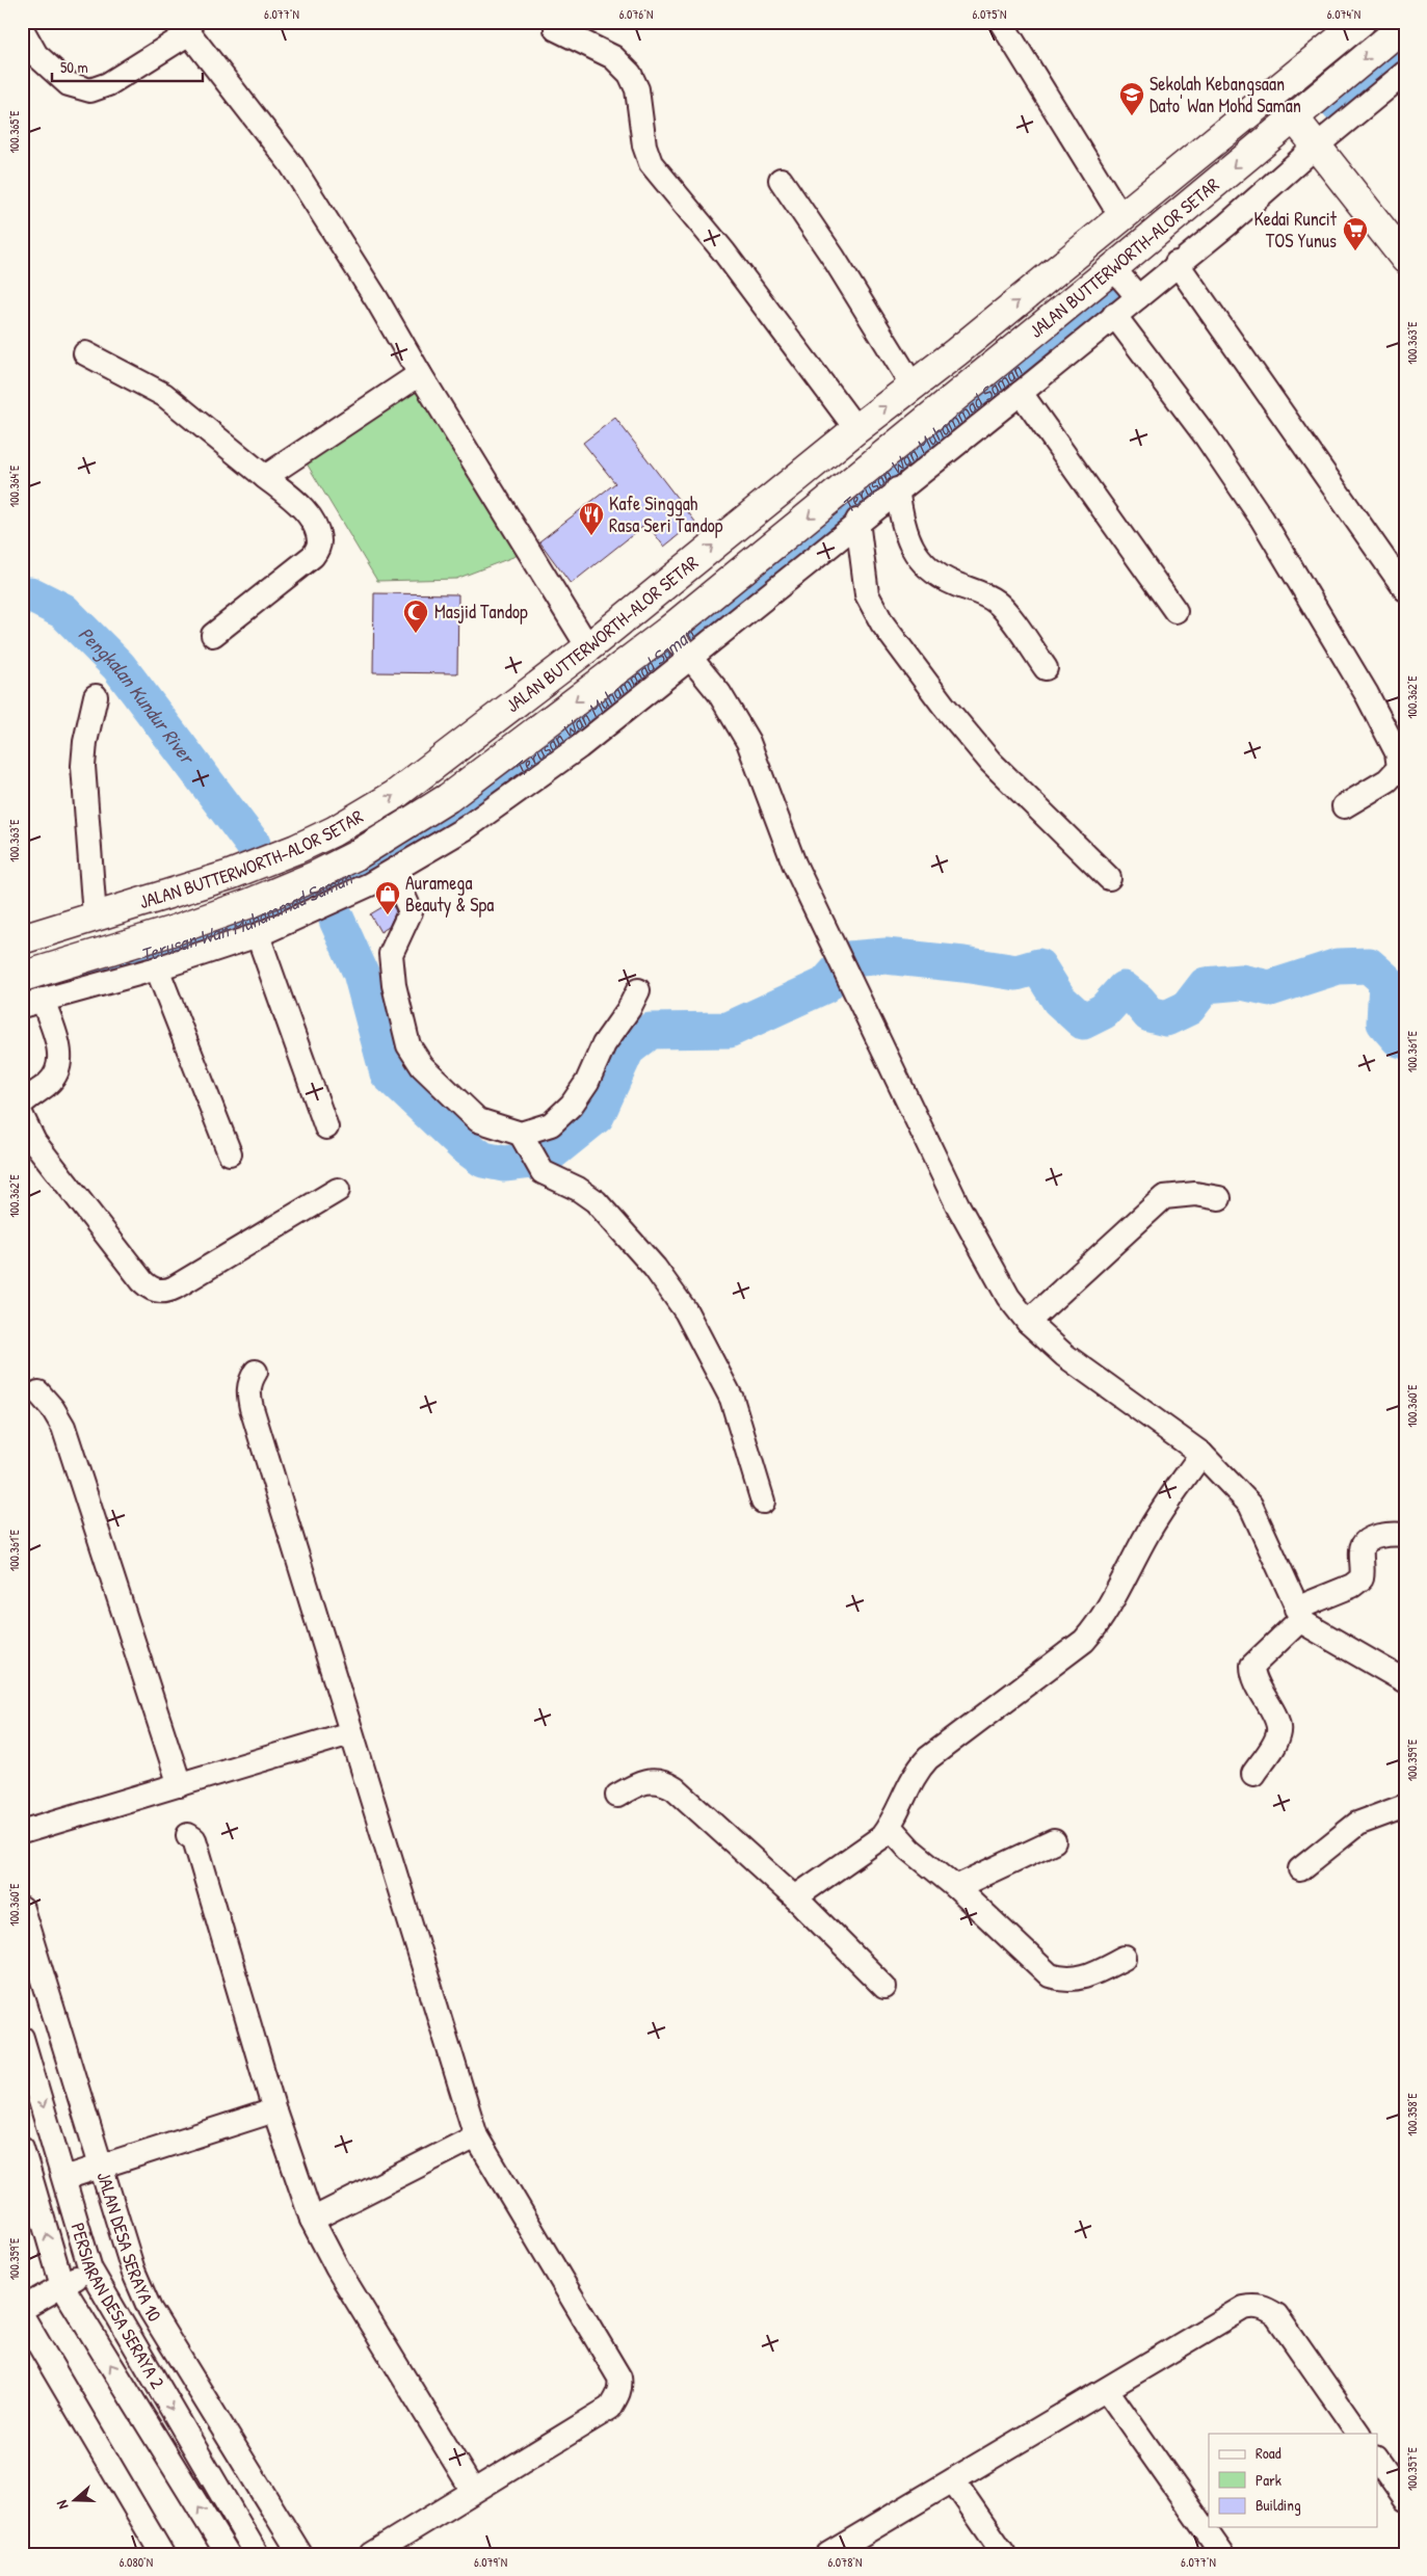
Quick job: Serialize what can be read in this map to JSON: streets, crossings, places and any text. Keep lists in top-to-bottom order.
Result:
{
  "streets": {
    "main road": ["JALAN BUTTERWORTH-ALOR SETAR"],
    "street": ["JALAN DESA SERAYA 10", "PERSIARAN DESA SERAYA 2"]
  },
  "water": ["Terusan Wan Muhammad Saman", "Pengkalan Kundur River"],
  "places": {
    "school or university": ["Sekolah Kebangsaan Dato' Wan Mohd Saman"],
    "supermarket": ["Kedai Runcit TOS Yunus"],
    "restaurant": ["Kafe Singgah Rasa Seri Tandop"],
    "mosque": ["Masjid Tandop"],
    "shop": ["Auramega Beauty & Spa"]
  },
  "legend": ["Road", "Park", "Building"],
  "scale_bar": "50 m",
  "north": "left",
  "coordinates": [
    "6.077°N",
    "6.076°N",
    "6.075°N",
    "6.074°N",
    "100.365°E",
    "100.363°E",
    "100.364°E",
    "100.362°E",
    "100.361°E",
    "100.360°E",
    "100.359°E",
    "100.358°E",
    "100.357°E",
    "6.080°N",
    "6.079°N",
    "6.078°N"
  ]
}
